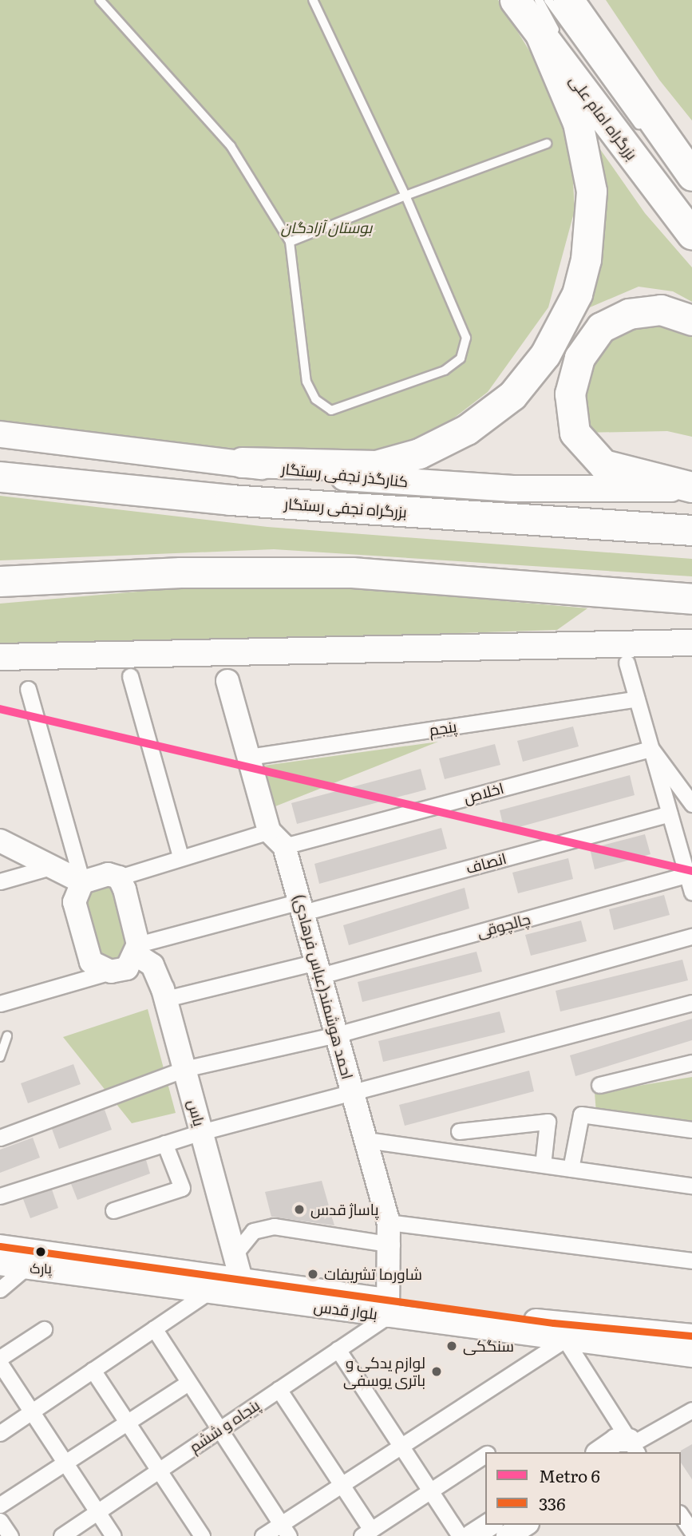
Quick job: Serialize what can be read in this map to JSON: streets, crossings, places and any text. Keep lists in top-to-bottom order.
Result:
{
  "streets": {
    "highway": ["بزرگراه امام علی", "بزرگراه نجفی رستگار"],
    "main road": ["کنارگذر نجفی رستگار"],
    "street": [
      "پنجم",
      "اخلاص",
      "انصاف",
      "چالچوقی",
      "احمد هوشمند(عباس فرهادی)",
      "یاس",
      "بلوار قدس",
      "پنجاه و ششم"
    ]
  },
  "crossings": [
    ["پنجم", "احمد هوشمند(عباس فرهادی)"],
    ["اخلاص", "احمد هوشمند(عباس فرهادی)"],
    ["انصاف", "احمد هوشمند(عباس فرهادی)"],
    ["انصاف", "یاس"],
    ["چالچوقی", "احمد هوشمند(عباس فرهادی)"],
    ["چالچوقی", "یاس"],
    ["احمد هوشمند(عباس فرهادی)", "بلوار قدس"],
    ["احمد هوشمند(عباس فرهادی)", "پنجاه و ششم"],
    ["یاس", "بلوار قدس"],
    ["بلوار قدس", "پنجاه و ششم"]
  ],
  "parks": ["بوستان آزادگان"],
  "places": [
    "پاساژ قدس",
    "پارک",
    "شاورما تشریفات",
    "سنگکی",
    "لوازم یدکی و باتری یوسفی"
  ],
  "lines": ["metro line 6", "transit line 336"],
  "legend": ["Metro 6", "336"]
}
